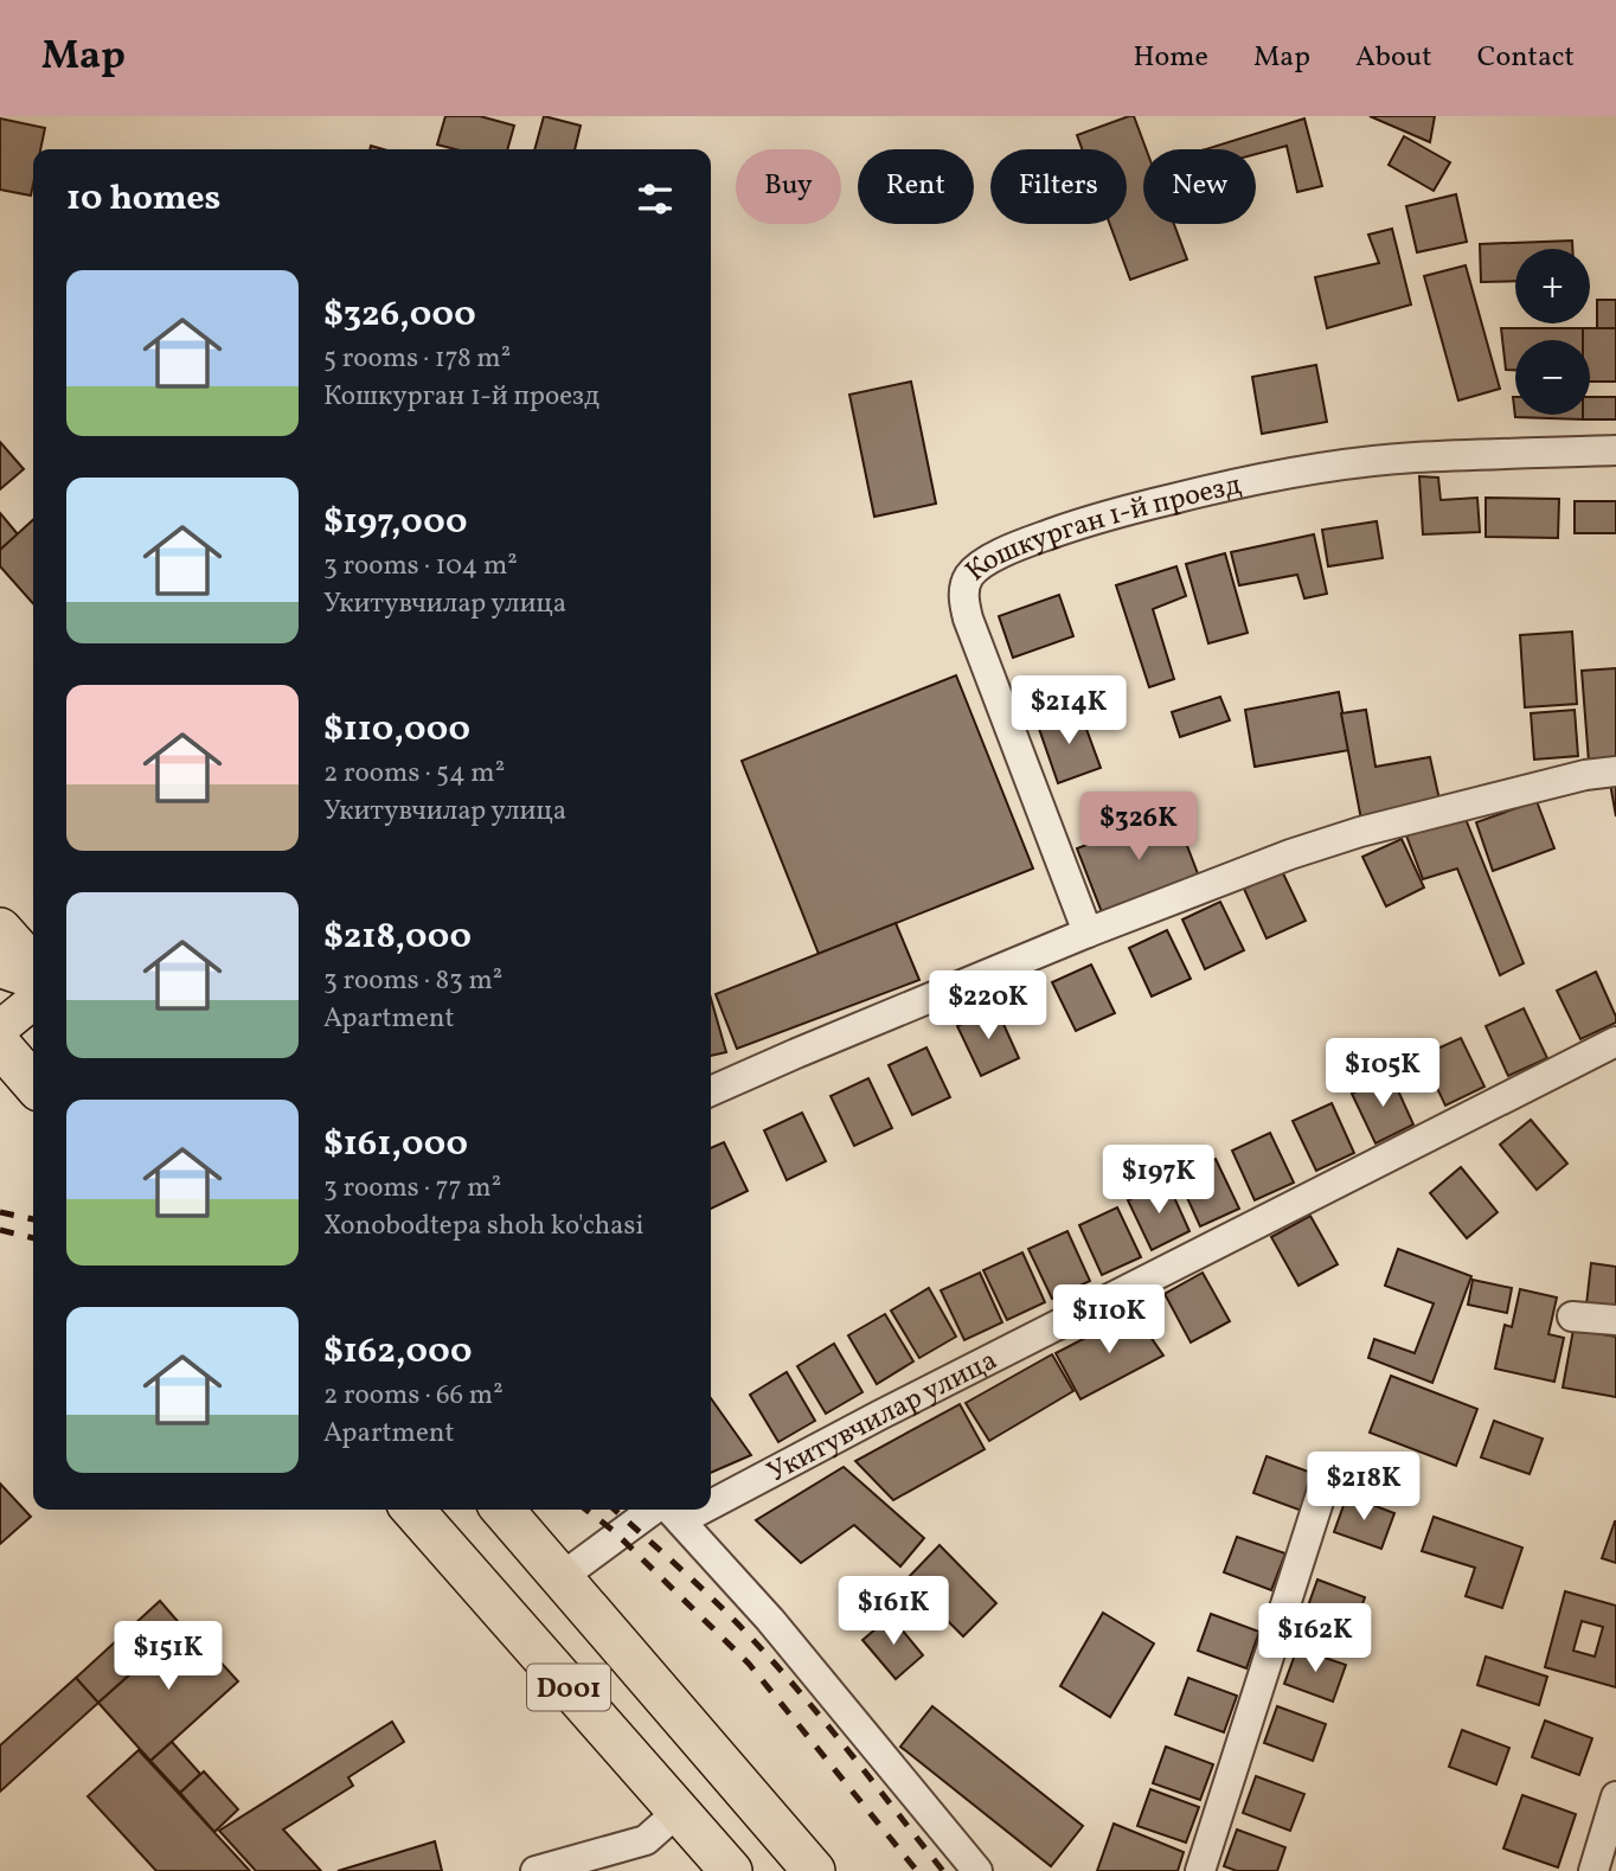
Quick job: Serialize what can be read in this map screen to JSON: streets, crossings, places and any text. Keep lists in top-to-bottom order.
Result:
{
  "streets": {
    "highway": ["D001"],
    "street": ["Кошкурган 1-й проезд", "Укитувчилар улица"]
  },
  "crossings": [
    ["Укитувчилар улица", "D001"]
  ],
  "page": {
    "header": "Map",
    "nav": [
      "Home",
      "Map",
      "About",
      "Contact"
    ],
    "chip": [
      "Buy",
      "Rent",
      "Filters",
      "New"
    ],
    "heading": "10 homes",
    "map_buttons": ["+", "−"],
    "list": [
      {
        "name": "$326,000",
        "note": "5 rooms · 178 m² · Кошкурган 1-й проезд"
      },
      {
        "name": "$197,000",
        "note": "3 rooms · 104 m² · Укитувчилар улица"
      },
      {
        "name": "$110,000",
        "note": "2 rooms · 54 m² · Укитувчилар улица"
      },
      {
        "name": "$218,000",
        "note": "3 rooms · 83 m² · Apartment"
      },
      {
        "name": "$161,000",
        "note": "3 rooms · 77 m² · Xonobodtepa shoh ko'chasi"
      },
      {
        "name": "$162,000",
        "note": "2 rooms · 66 m² · Apartment"
      }
    ],
    "price": [
      "$214K",
      "$326K",
      "$220K",
      "$105K",
      "$197K",
      "$110K",
      "$218K",
      "$161K",
      "$162K",
      "$151K"
    ]
  }
}
